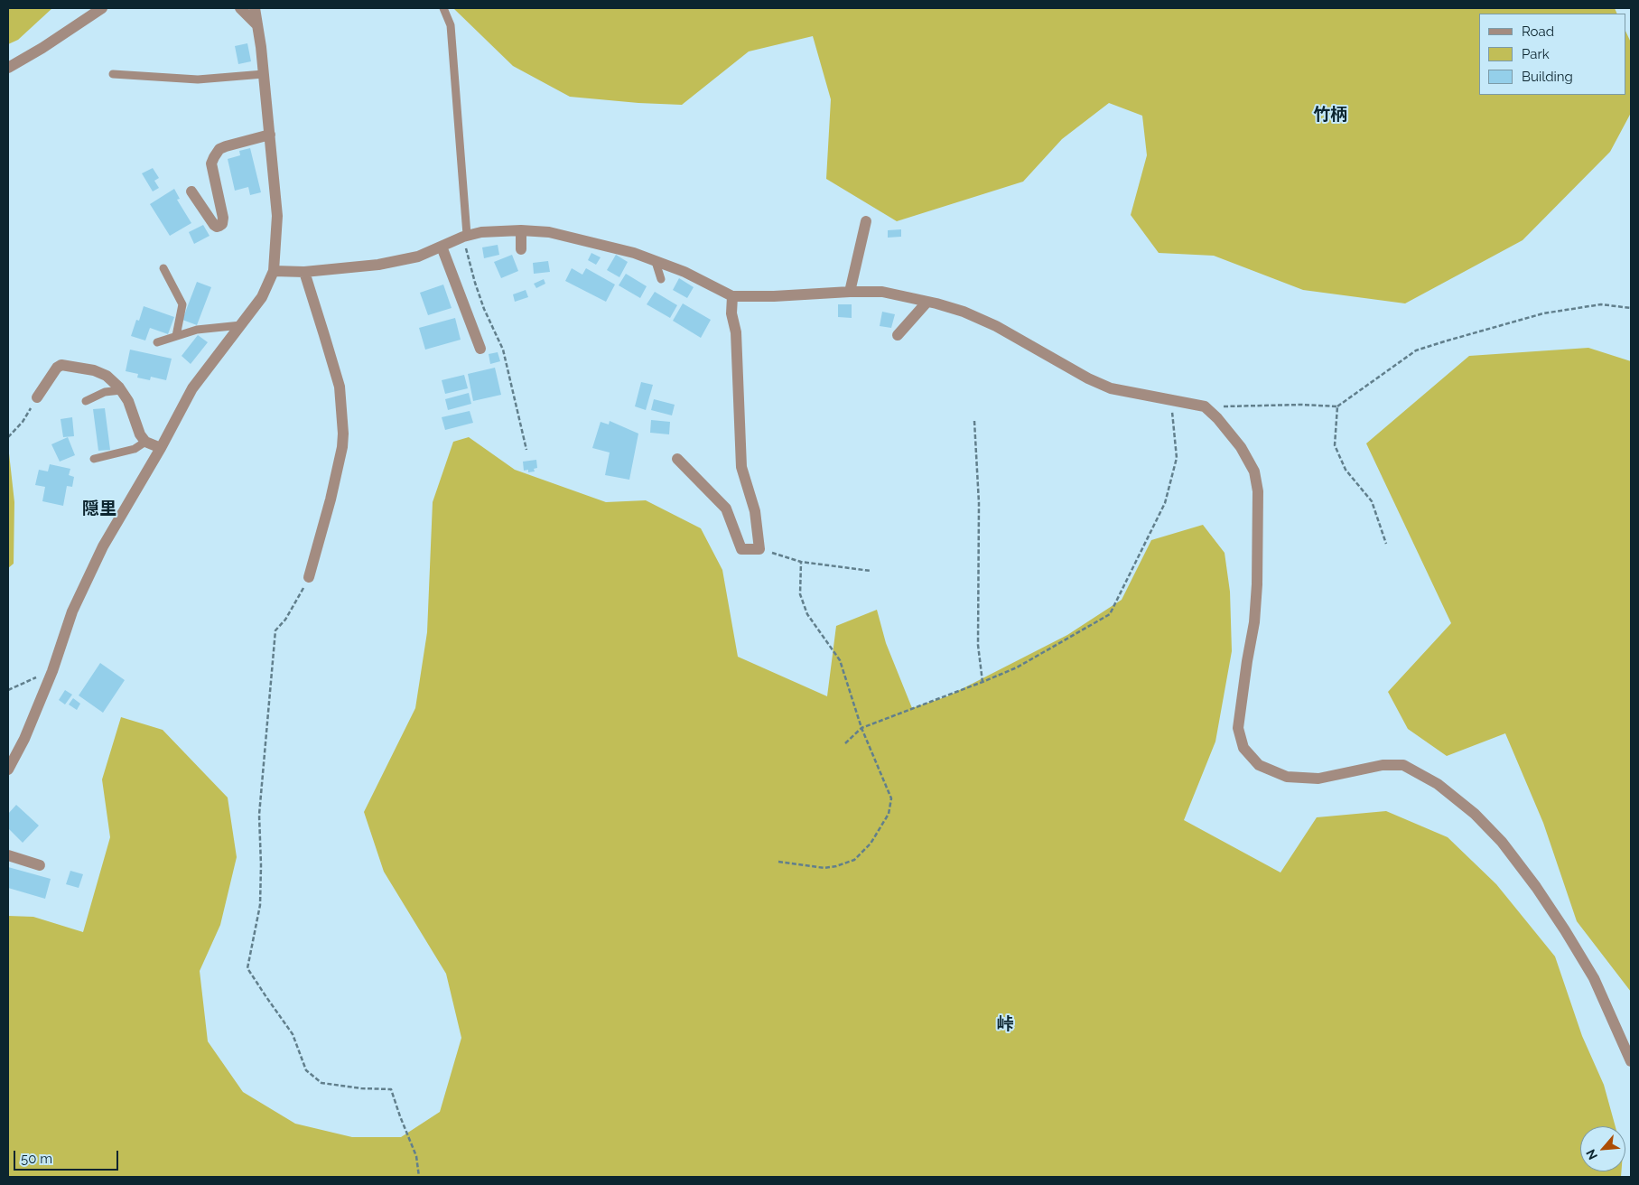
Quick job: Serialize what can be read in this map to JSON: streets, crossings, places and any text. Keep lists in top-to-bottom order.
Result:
{
  "districts": ["竹柄", "隠里", "峠"],
  "legend": ["Road", "Park", "Building"],
  "scale_bar": "50 m",
  "north": "bottom left"
}
